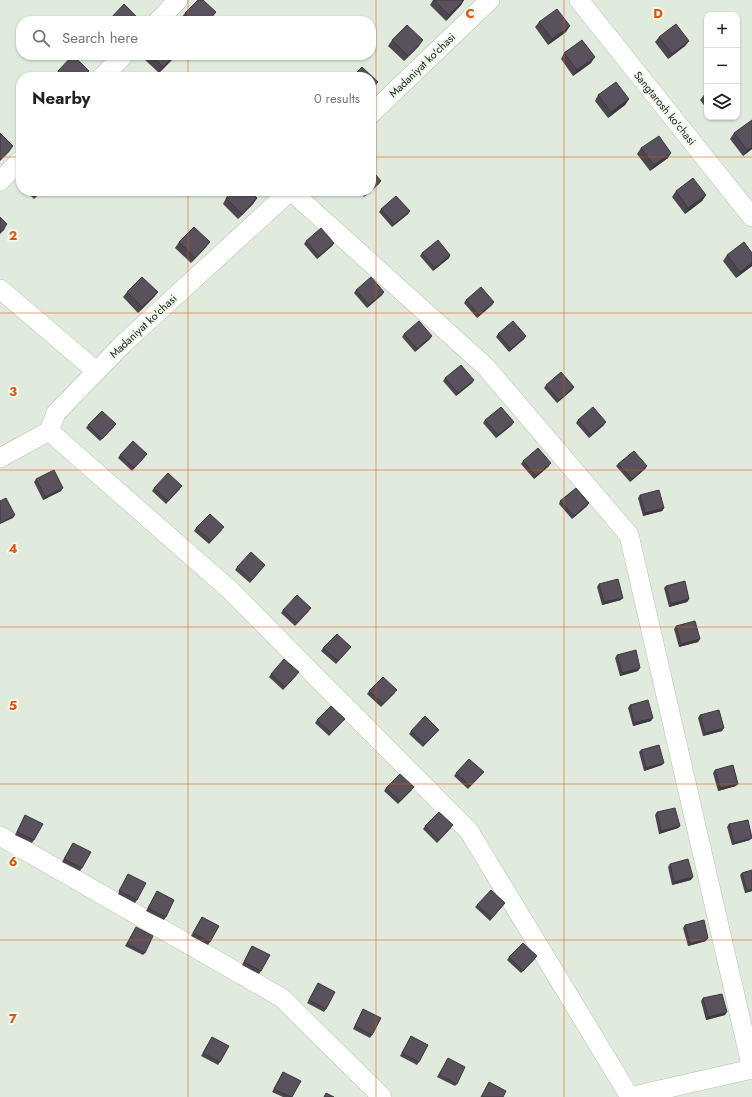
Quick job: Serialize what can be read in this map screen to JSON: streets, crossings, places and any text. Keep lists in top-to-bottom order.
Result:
{
  "streets": {
    "street": ["Madaniyat ko'chasi", "Sangtarosh ko'chasi"]
  },
  "page": {
    "map_buttons": ["+", "−"],
    "search": "Search here",
    "heading": ["Nearby", "0 results"]
  },
  "grid": {
    "columns": ["C", "D"],
    "rows": [
      "2",
      "3",
      "4",
      "5",
      "6",
      "7"
    ]
  }
}
